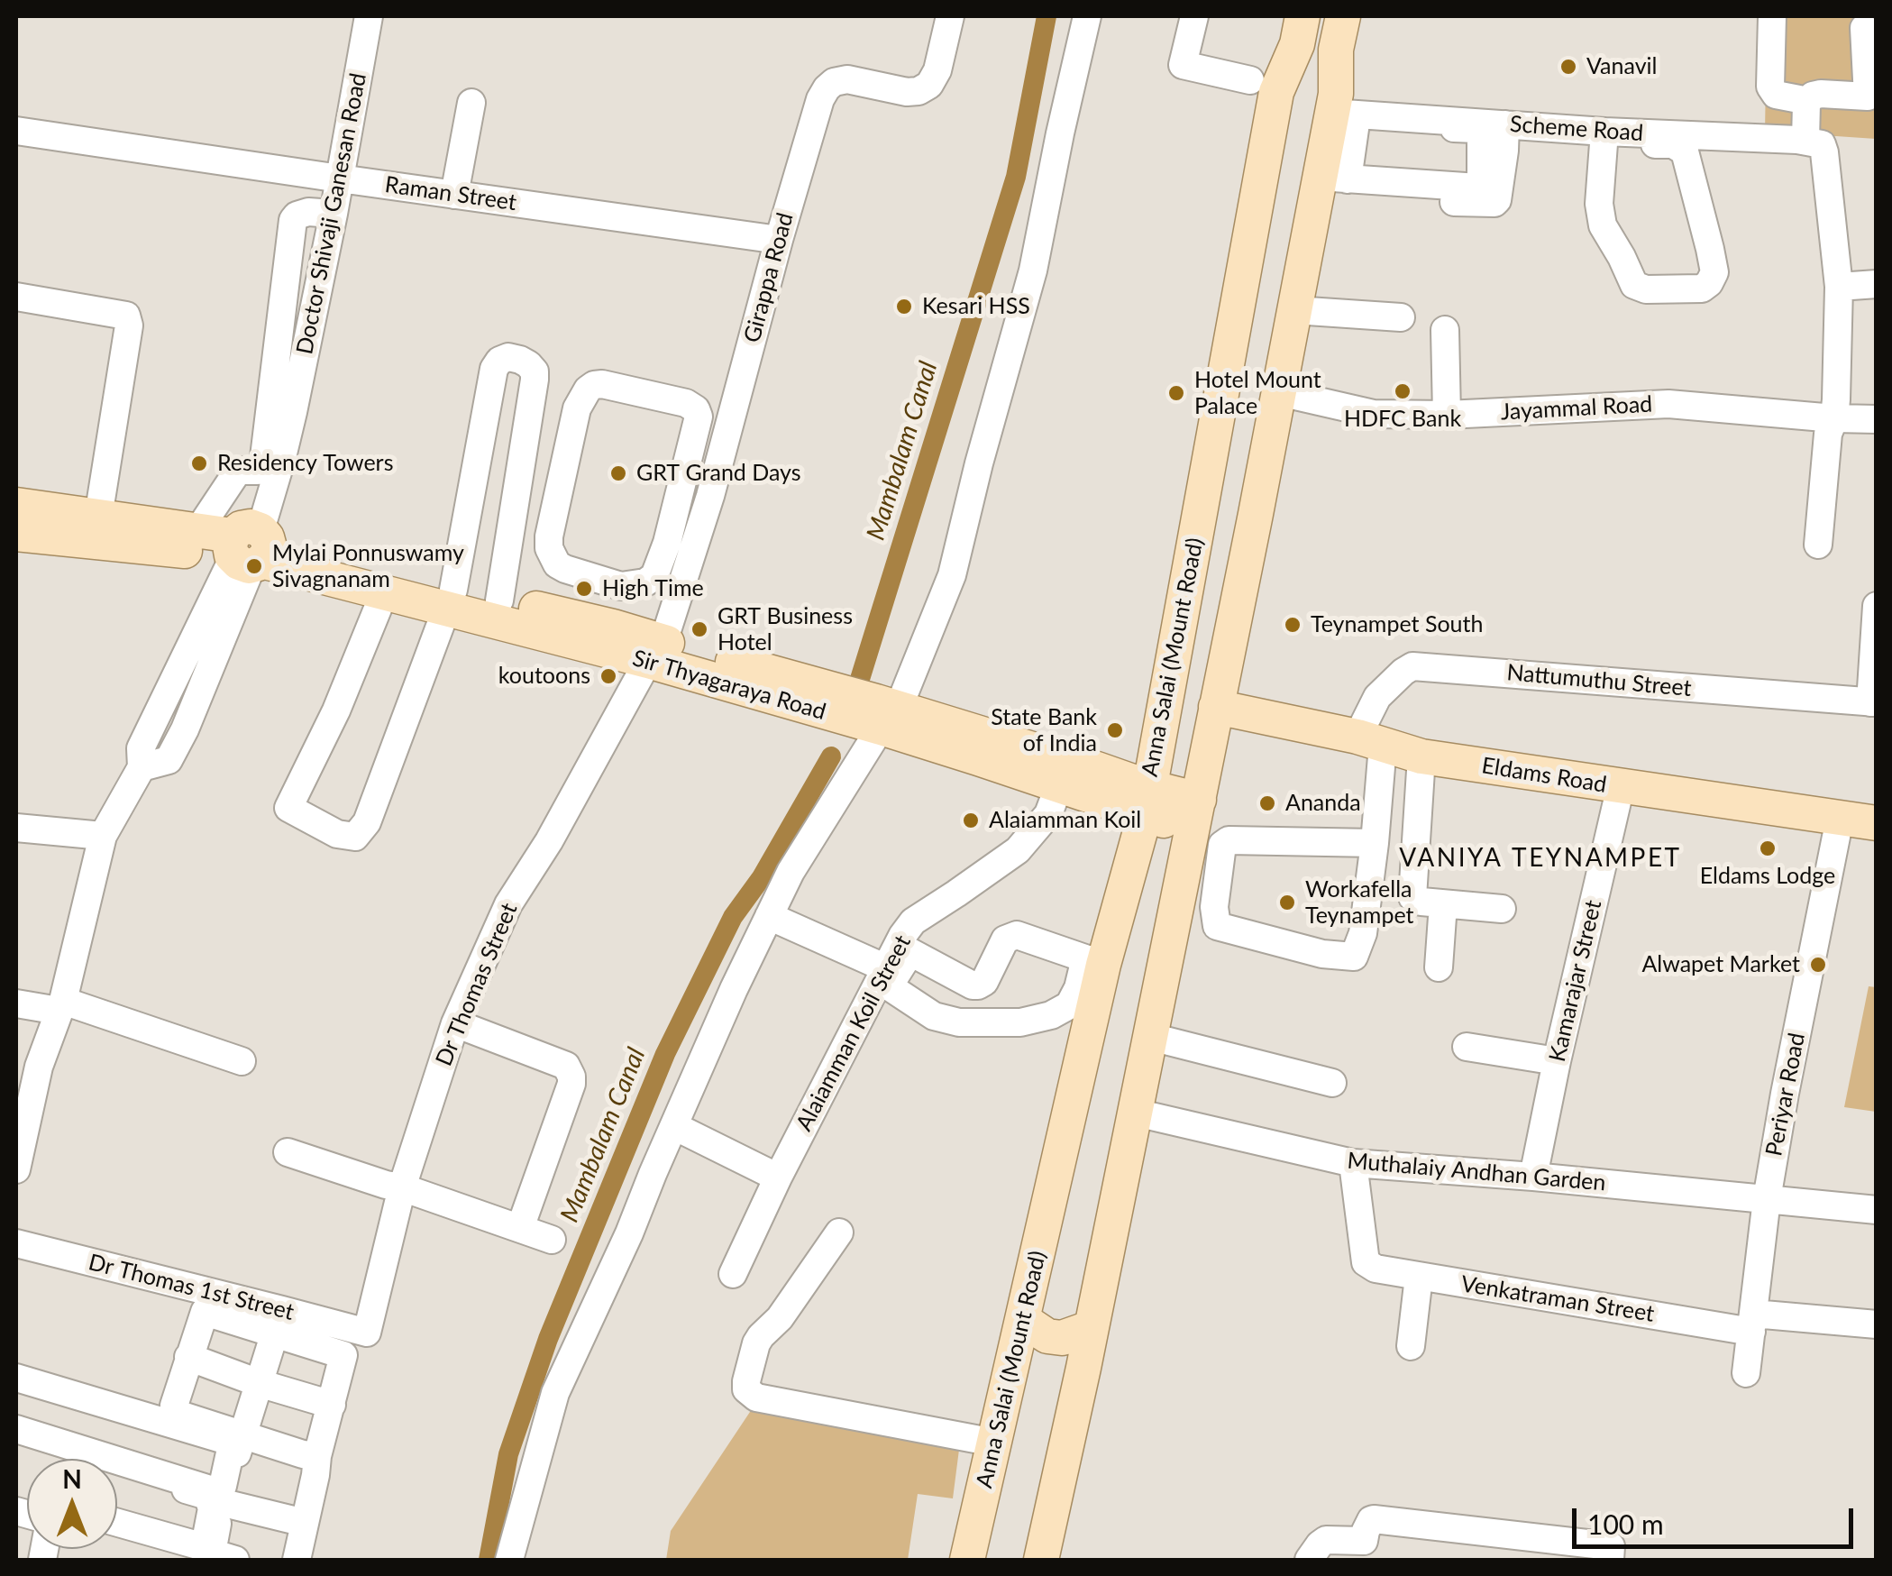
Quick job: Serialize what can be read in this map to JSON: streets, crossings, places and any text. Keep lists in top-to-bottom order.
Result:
{
  "streets": {
    "main road": ["Anna Salai (Mount Road)", "Sir Thyagaraya Road", "Eldams Road"],
    "street": [
      "Scheme Road",
      "Raman Street",
      "Doctor Shivaji Ganesan Road",
      "Girappa Road",
      "Jayammal Road",
      "Nattumuthu Street",
      "Kamarajar Street",
      "Dr Thomas Street",
      "Alaiamman Koil Street",
      "Periyar Road",
      "Muthalaiy Andhan Garden",
      "Dr Thomas 1st Street",
      "Venkatraman Street"
    ]
  },
  "crossings": [
    ["Raman Street", "Doctor Shivaji Ganesan Road"],
    ["Raman Street", "Girappa Road"],
    ["Doctor Shivaji Ganesan Road", "Sir Thyagaraya Road"],
    ["Girappa Road", "Sir Thyagaraya Road"],
    ["Girappa Road", "Dr Thomas Street"],
    ["Anna Salai (Mount Road)", "Sir Thyagaraya Road"],
    ["Nattumuthu Street", "Eldams Road"],
    ["Sir Thyagaraya Road", "Dr Thomas Street"],
    ["Sir Thyagaraya Road", "Alaiamman Koil Street"],
    ["Eldams Road", "Kamarajar Street"],
    ["Eldams Road", "Periyar Road"],
    ["Kamarajar Street", "Muthalaiy Andhan Garden"],
    ["Dr Thomas Street", "Dr Thomas 1st Street"],
    ["Periyar Road", "Muthalaiy Andhan Garden"],
    ["Periyar Road", "Venkatraman Street"],
    ["Muthalaiy Andhan Garden", "Venkatraman Street"]
  ],
  "districts": ["VANIYA TEYNAMPET"],
  "water": ["Mambalam Canal"],
  "places": [
    "Vanavil",
    "Kesari HSS",
    "HDFC Bank",
    "Hotel Mount Palace",
    "Residency Towers",
    "GRT Grand Days",
    "Mylai Ponnuswamy Sivagnanam",
    "High Time",
    "Teynampet South",
    "GRT Business Hotel",
    "koutoons",
    "State Bank of India",
    "Ananda",
    "Alaiamman Koil",
    "Eldams Lodge",
    "Workafella Teynampet",
    "Alwapet Market"
  ],
  "scale_bar": "100 m",
  "north": "top"
}
